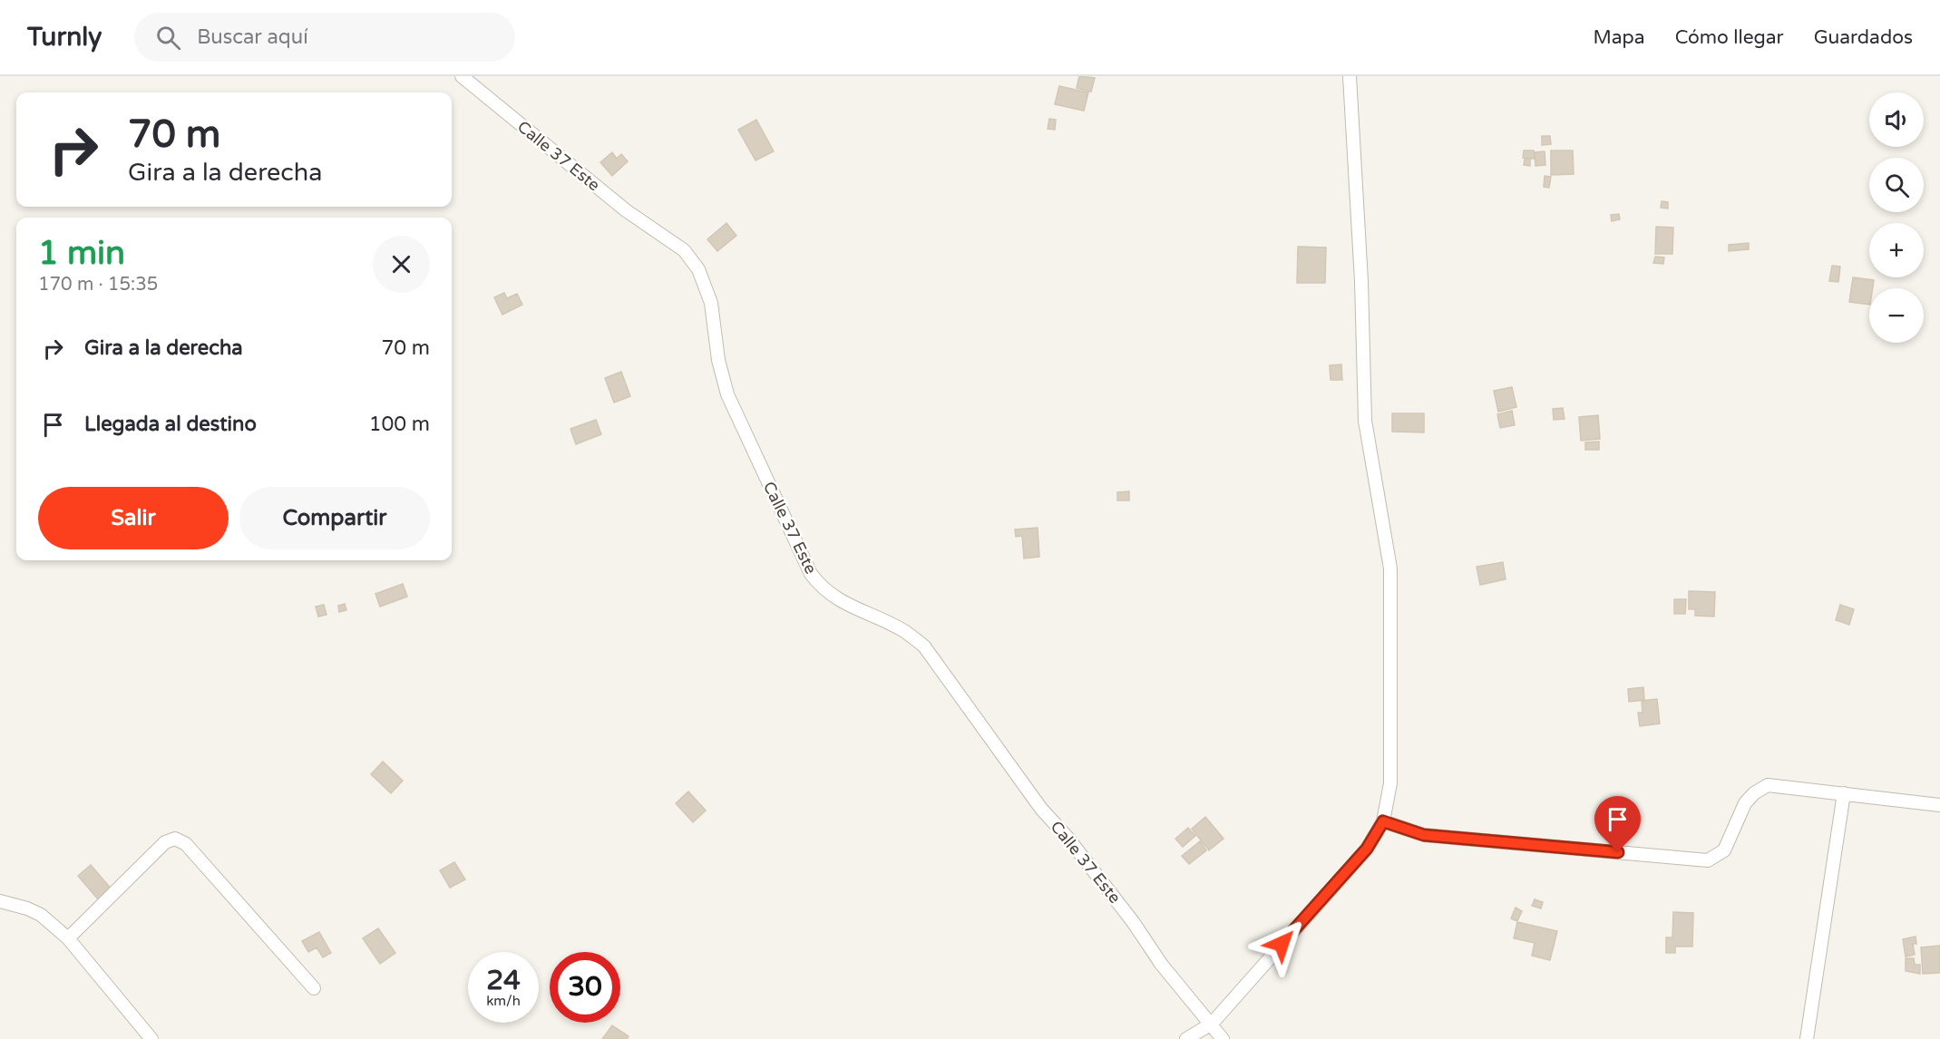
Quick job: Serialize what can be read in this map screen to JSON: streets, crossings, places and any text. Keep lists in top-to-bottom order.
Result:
{
  "streets": {
    "street": ["Calle 37 Este"]
  },
  "page": {
    "header": "Turnly",
    "search": "Buscar aquí",
    "nav": ["Mapa", "Cómo llegar", "Guardados"],
    "map_buttons": ["+", "−"],
    "turn": ["70 m", "Gira a la derecha"],
    "heading": ["1 min", "170 m · 15:35"],
    "list": [
      {
        "name": "Gira a la derecha",
        "value": "70 m"
      },
      {
        "name": "Llegada al destino",
        "value": "100 m"
      }
    ],
    "buttons": ["Salir", "Compartir"],
    "speed": "24 km/h",
    "limit": "30"
  }
}
